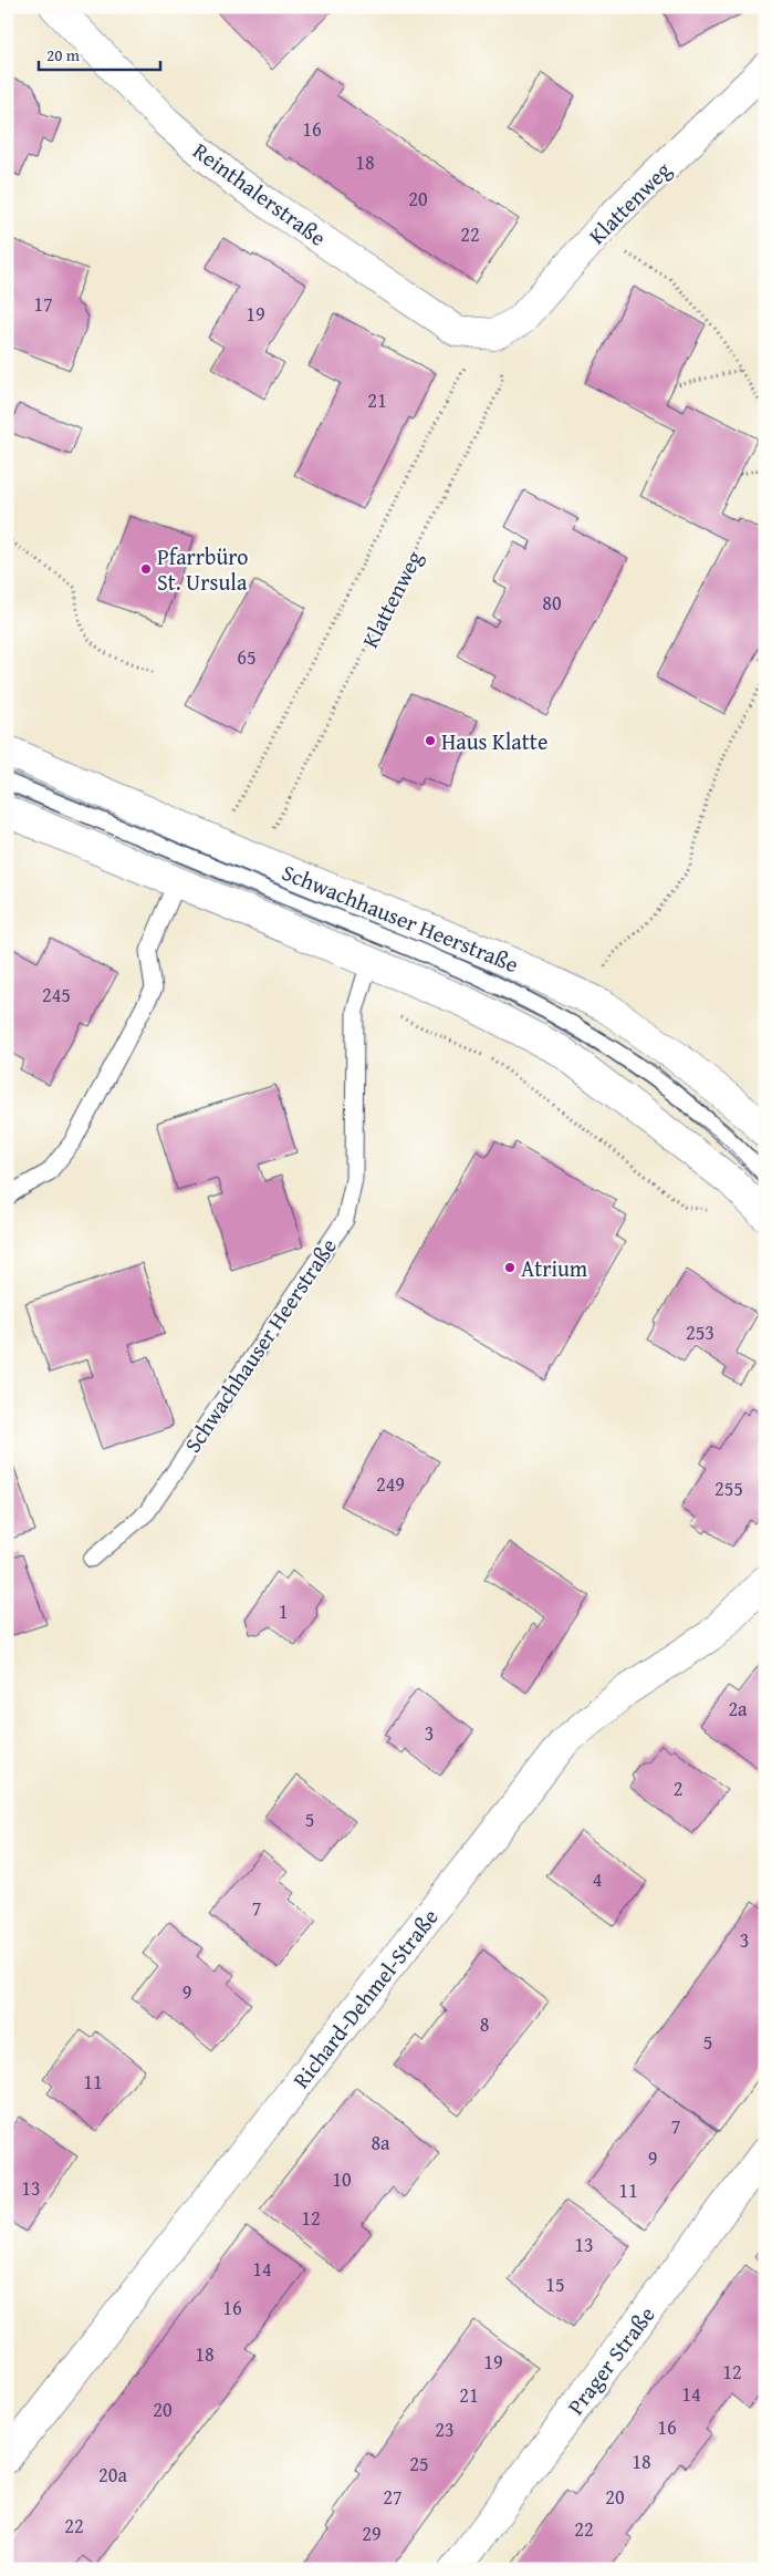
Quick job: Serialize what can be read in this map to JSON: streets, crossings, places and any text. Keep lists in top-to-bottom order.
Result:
{
  "streets": {
    "street": [
      "Reinthalerstraße",
      "Klattenweg",
      "Schwachhauser Heerstraße",
      "Richard-Dehmel-Straße",
      "Prager Straße"
    ]
  },
  "crossings": [
    ["Reinthalerstraße", "Klattenweg"],
    ["Klattenweg", "Schwachhauser Heerstraße"]
  ],
  "places": ["Pfarrbüro St. Ursula", "Haus Klatte", "Atrium"],
  "house_numbers": [
    "16",
    "18",
    "20",
    "22",
    "17",
    "19",
    "21",
    "80",
    "65",
    "245",
    "253",
    "249",
    "255",
    "1",
    "2a",
    "3",
    "2",
    "5",
    "4",
    "7",
    "3",
    "9",
    "8",
    "5",
    "11",
    "7",
    "8a",
    "9",
    "10",
    "13",
    "11",
    "12",
    "13",
    "14",
    "15",
    "16",
    "18",
    "19",
    "12",
    "14",
    "21",
    "20",
    "16",
    "23",
    "18",
    "25",
    "20a",
    "27",
    "20",
    "22",
    "22",
    "29"
  ],
  "scale_bar": "20 m"
}
